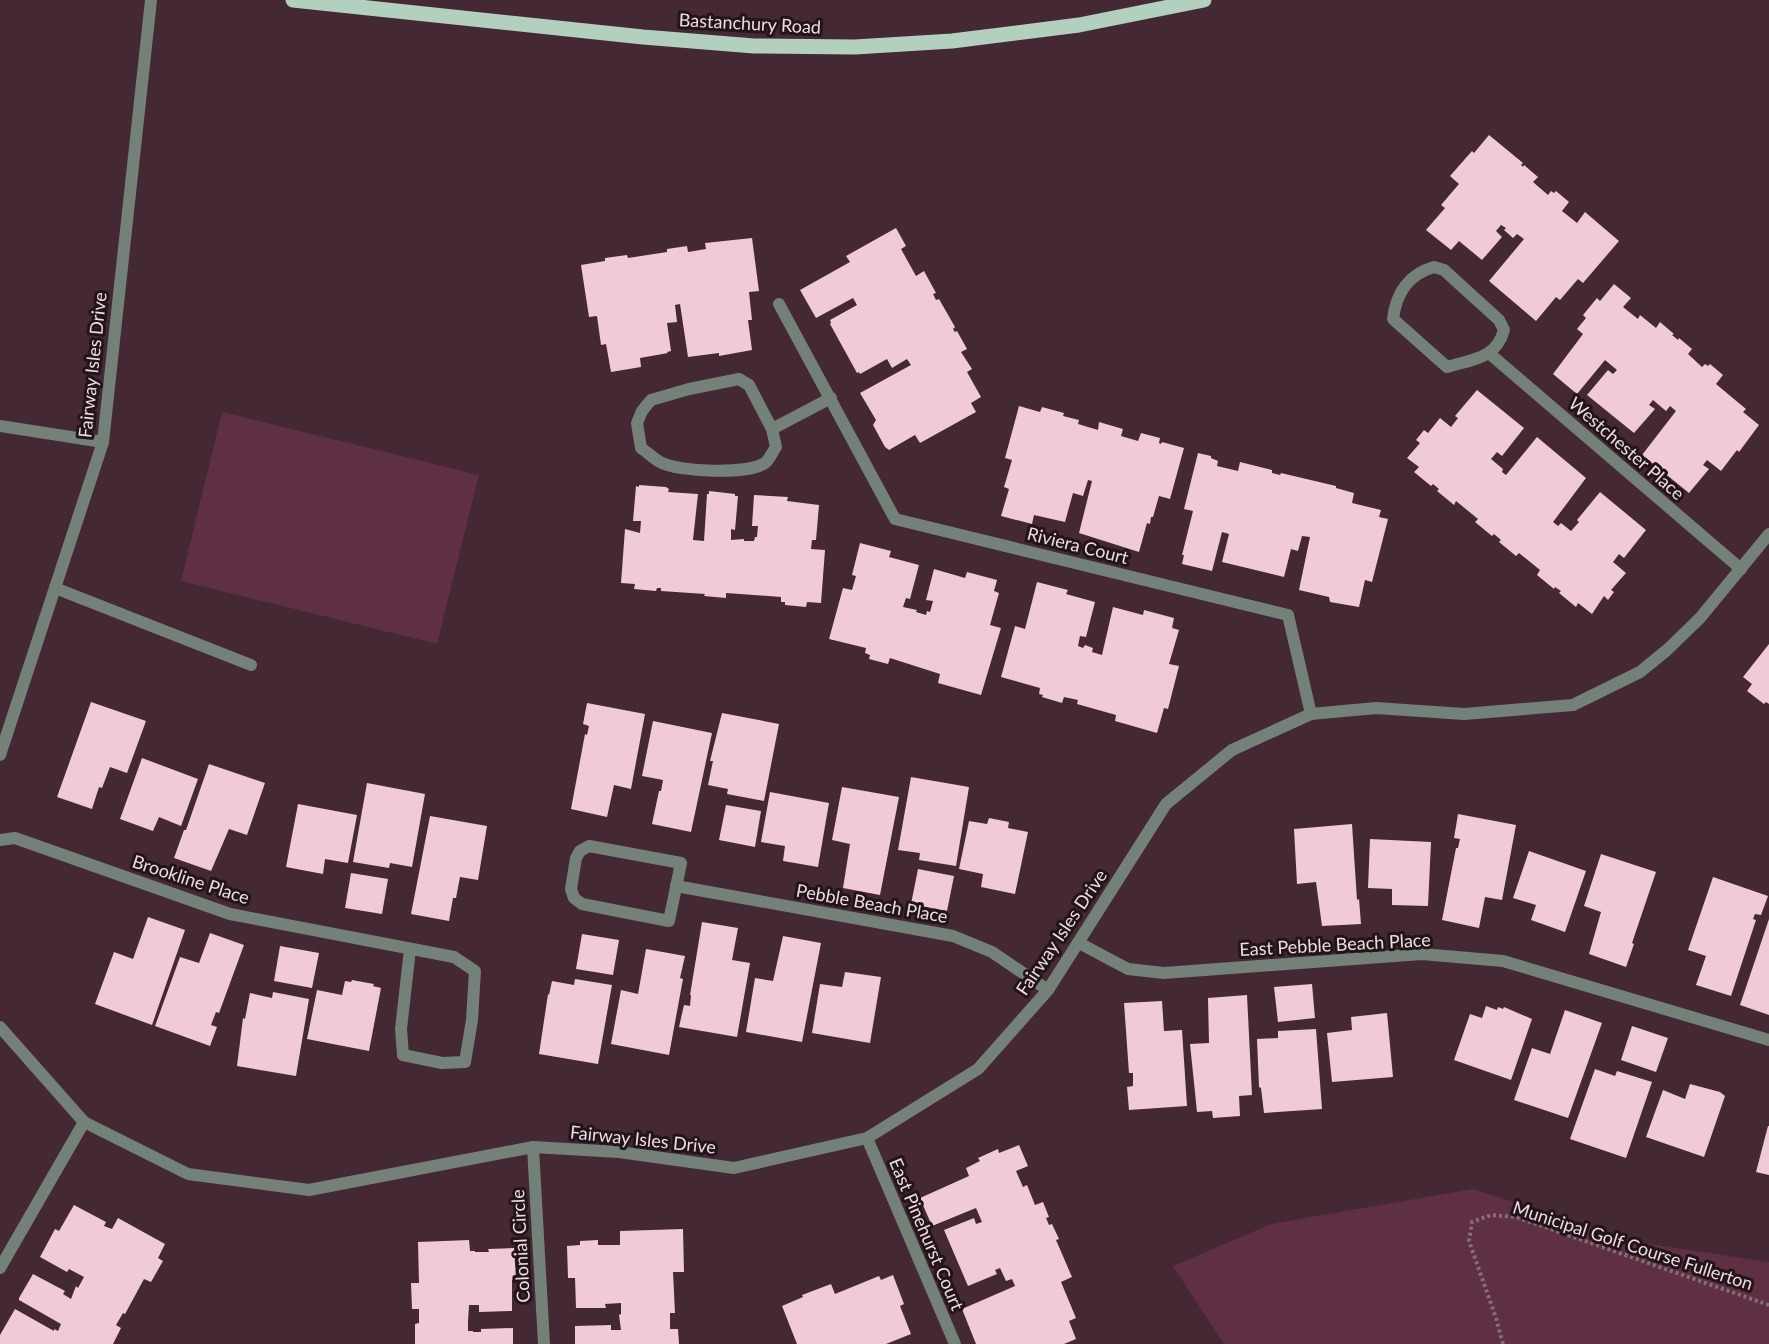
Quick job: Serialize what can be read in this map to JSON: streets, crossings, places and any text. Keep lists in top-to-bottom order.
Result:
{
  "streets": {
    "main road": ["Bastanchury Road"],
    "street": [
      "Fairway Isles Drive",
      "Westchester Place",
      "Riviera Court",
      "Brookline Place",
      "Pebble Beach Place",
      "East Pebble Beach Place",
      "East Pinehurst Court",
      "Colonial Circle"
    ],
    "path": ["Municipal Golf Course Fullerton"]
  },
  "crossings": [
    ["Fairway Isles Drive", "Westchester Place"],
    ["Fairway Isles Drive", "Riviera Court"],
    ["Fairway Isles Drive", "Pebble Beach Place"],
    ["Fairway Isles Drive", "East Pebble Beach Place"],
    ["Fairway Isles Drive", "East Pinehurst Court"],
    ["Fairway Isles Drive", "Colonial Circle"]
  ]
}
